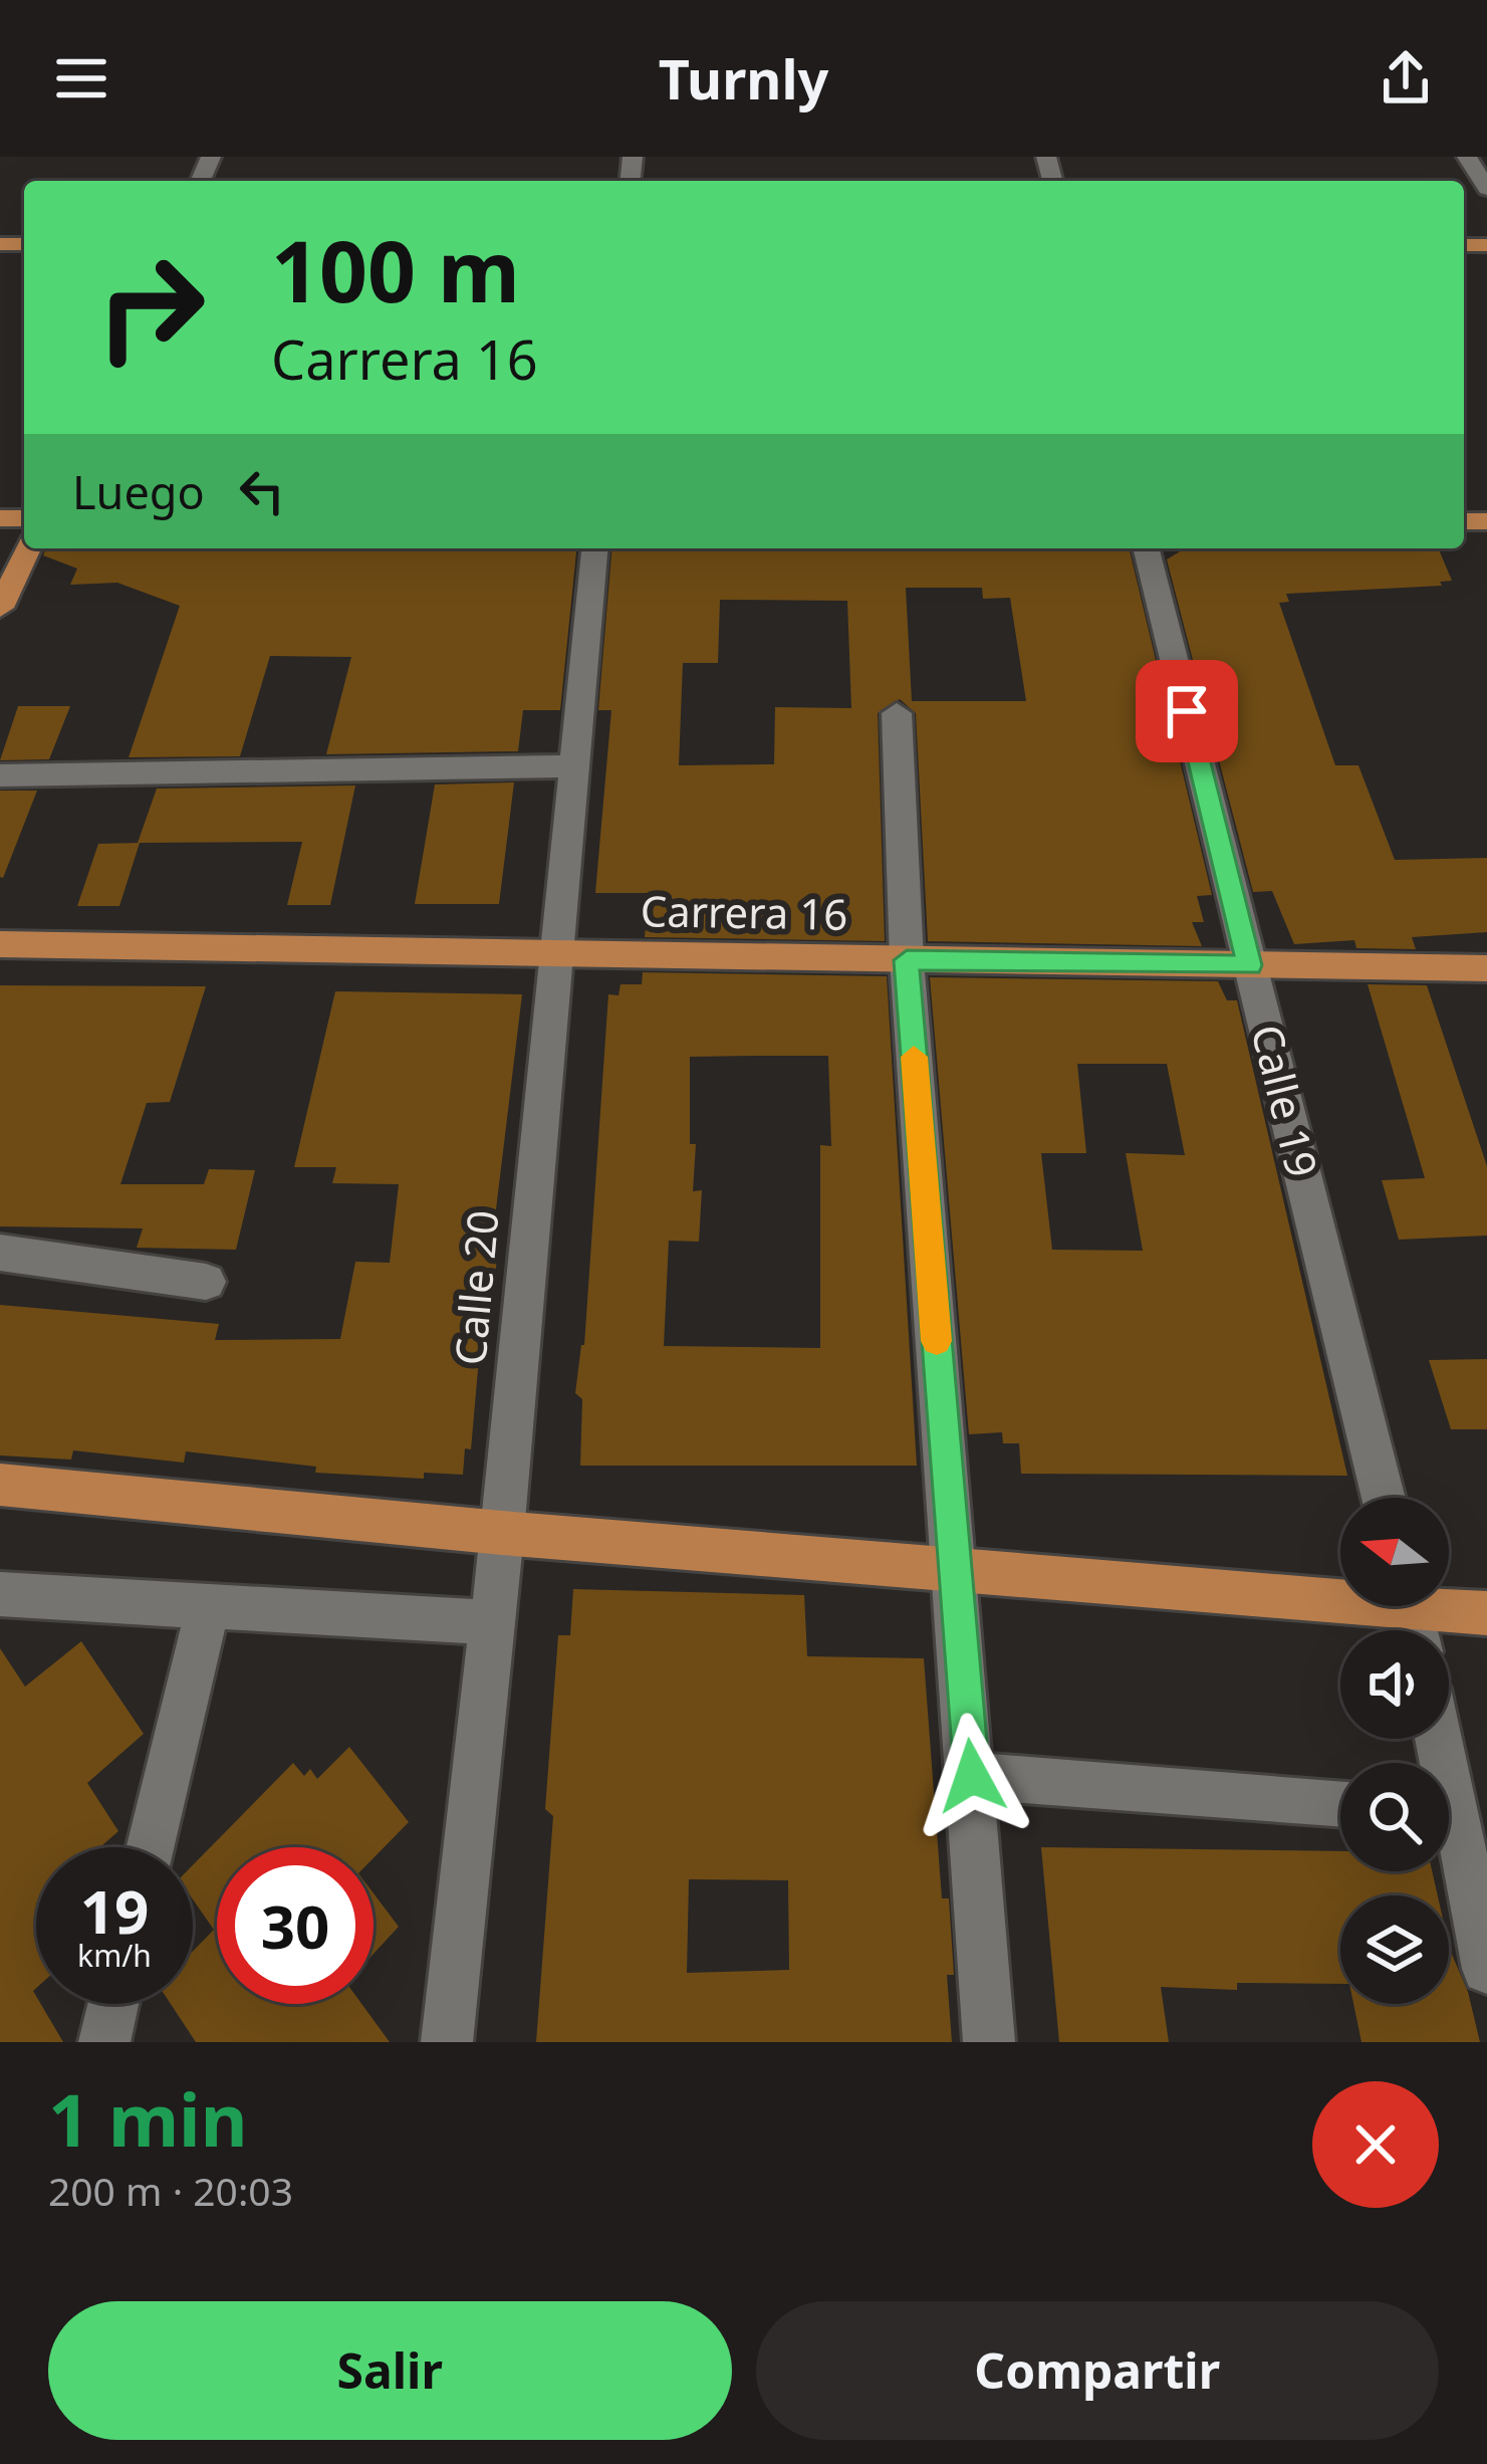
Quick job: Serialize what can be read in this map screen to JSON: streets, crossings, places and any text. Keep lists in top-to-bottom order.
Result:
{
  "streets": {
    "main road": ["Carrera 16"],
    "street": ["Calle 19", "Calle 20"]
  },
  "crossings": [
    ["Carrera 16", "Calle 19"],
    ["Carrera 16", "Calle 20"]
  ],
  "north": "left",
  "page": {
    "header": "Turnly",
    "turn": ["100 m", "Carrera 16"],
    "then": "Luego",
    "speed": "19 km/h",
    "limit": "30",
    "heading": ["1 min", "200 m · 20:03"],
    "buttons": ["Salir", "Compartir"]
  }
}
